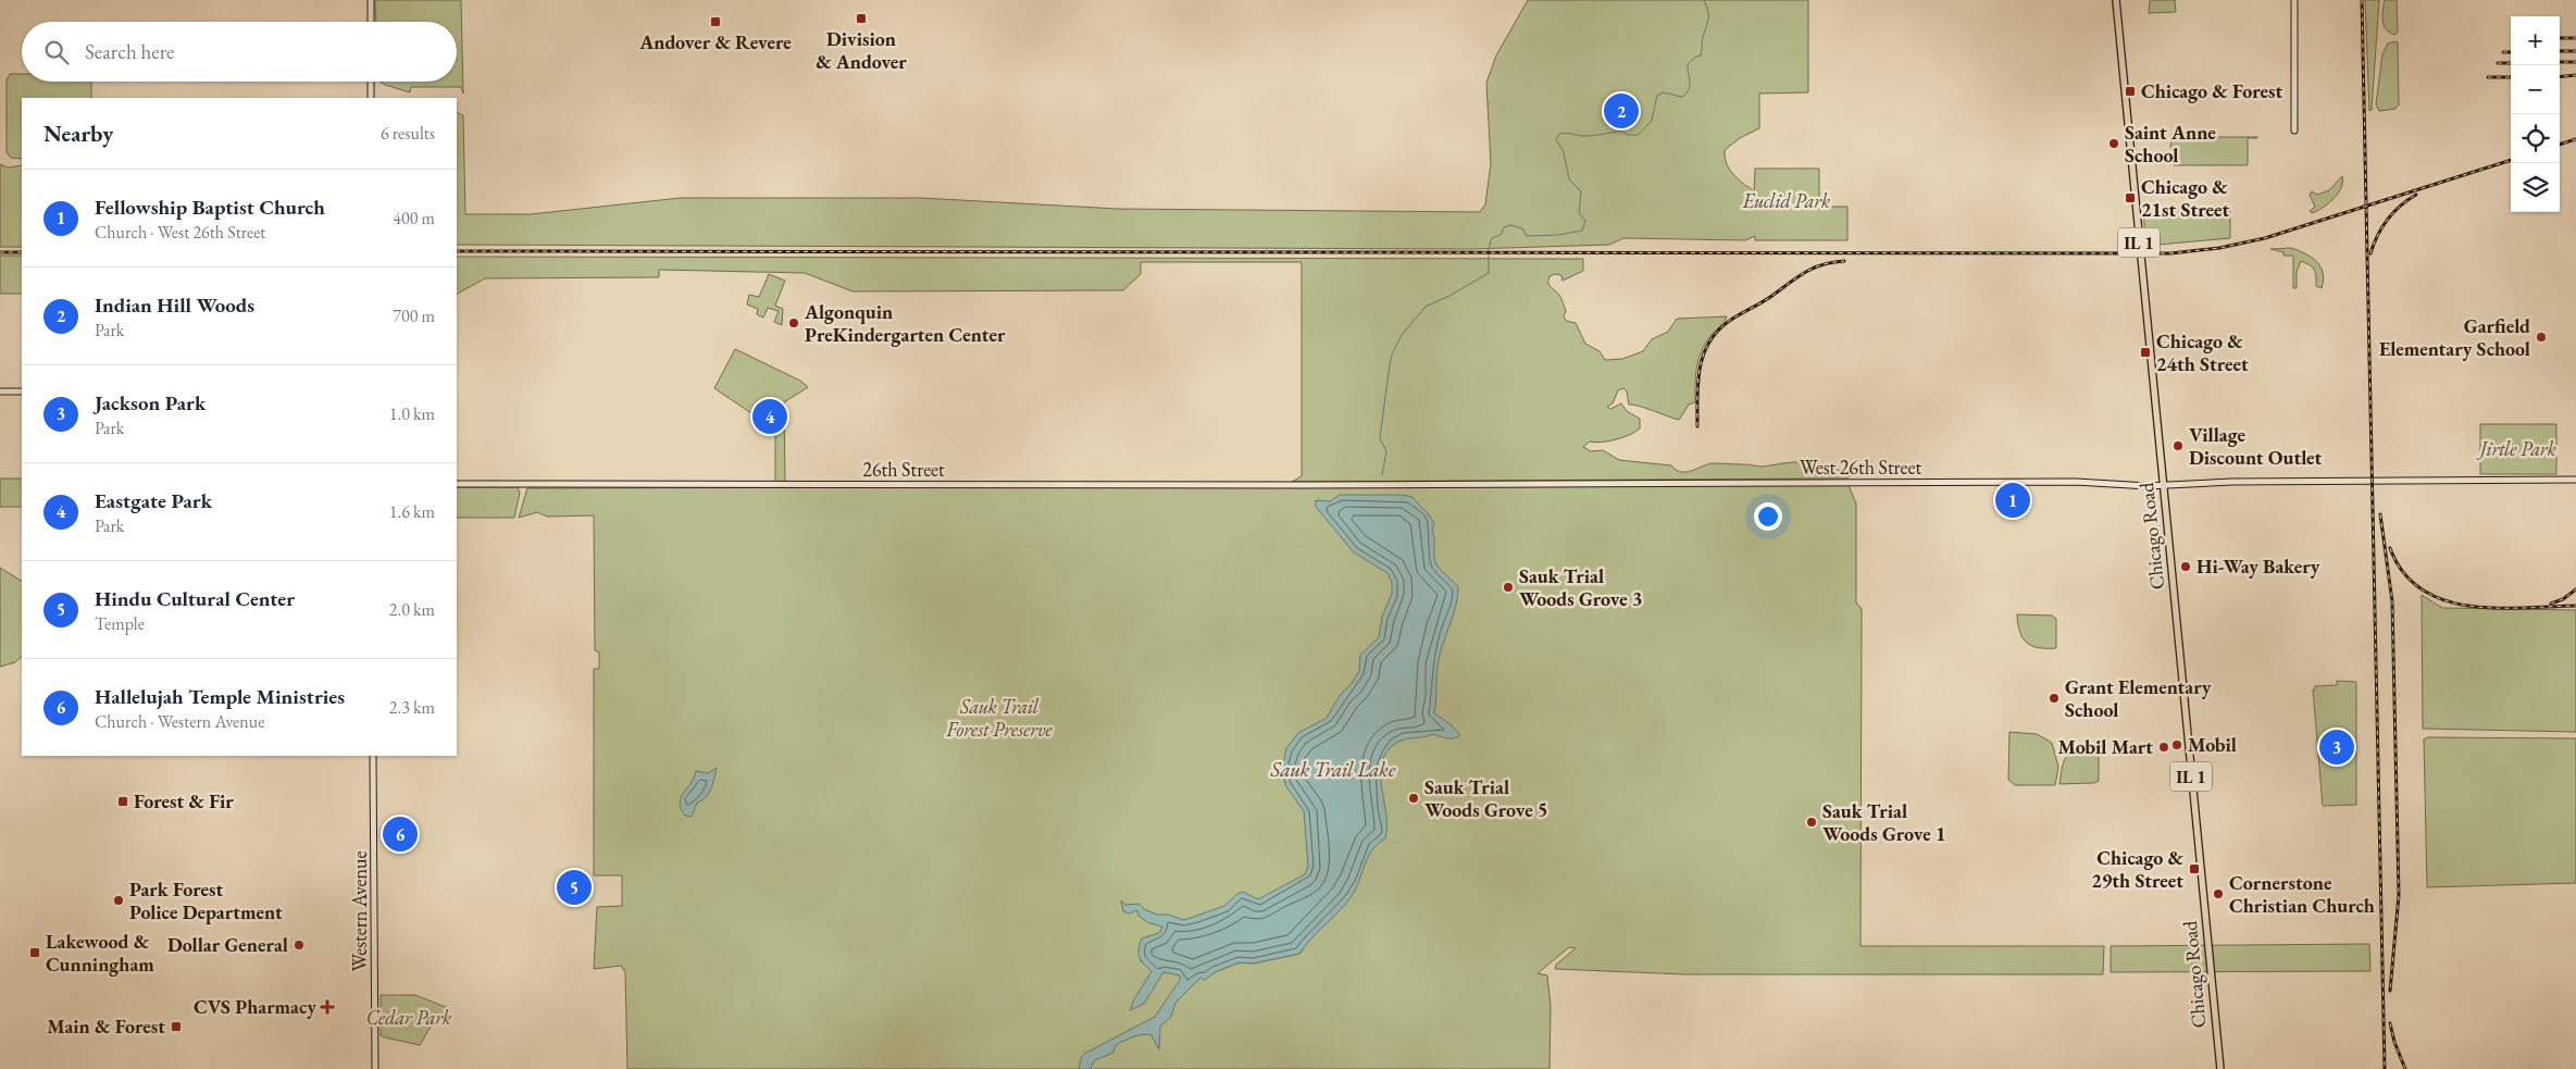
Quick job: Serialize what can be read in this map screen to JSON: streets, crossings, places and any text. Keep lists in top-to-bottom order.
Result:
{
  "streets": {
    "main road": ["IL 1", "Chicago Road"],
    "street": ["West 26th Street", "26th Street", "Western Avenue"]
  },
  "crossings": [
    ["West 26th Street", "26th Street"],
    ["West 26th Street", "Chicago Road"]
  ],
  "water": ["Sauk Trail Lake"],
  "parks": [
    "Euclid Park",
    "Jirtle Park",
    "Sauk Trail Forest Preserve",
    "Cedar Park"
  ],
  "places": {
    "transit": [
      "Division & Andover",
      "Andover & Revere",
      "Chicago & Forest",
      "Chicago & 21st Street",
      "Chicago & 24th Street",
      "Forest & Fir",
      "Chicago & 29th Street",
      "Lakewood & Cunningham",
      "Main & Forest"
    ],
    "other": [
      "Saint Anne School",
      "Algonquin PreKindergarten Center",
      "Garfield Elementary School",
      "Village Discount Outlet",
      "Hi-Way Bakery",
      "Sauk Trial Woods Grove 3",
      "Grant Elementary School",
      "Mobil",
      "Mobil Mart",
      "Sauk Trial Woods Grove 5",
      "Sauk Trial Woods Grove 1",
      "Cornerstone Christian Church",
      "Park Forest Police Department",
      "Dollar General"
    ],
    "health": ["CVS Pharmacy"]
  },
  "page": {
    "map_buttons": ["+", "−"],
    "search": "Search here",
    "pins": [
      "2",
      "4",
      "1",
      "3",
      "6",
      "5"
    ],
    "heading": ["Nearby", "6 results"],
    "list": [
      {
        "mark": "1",
        "name": "Fellowship Baptist Church",
        "note": "Church · West 26th Street",
        "value": "400 m"
      },
      {
        "mark": "2",
        "name": "Indian Hill Woods",
        "note": "Park",
        "value": "700 m"
      },
      {
        "mark": "3",
        "name": "Jackson Park",
        "note": "Park",
        "value": "1.0 km"
      },
      {
        "mark": "4",
        "name": "Eastgate Park",
        "note": "Park",
        "value": "1.6 km"
      },
      {
        "mark": "5",
        "name": "Hindu Cultural Center",
        "note": "Temple",
        "value": "2.0 km"
      },
      {
        "mark": "6",
        "name": "Hallelujah Temple Ministries",
        "note": "Church · Western Avenue",
        "value": "2.3 km"
      }
    ]
  }
}
